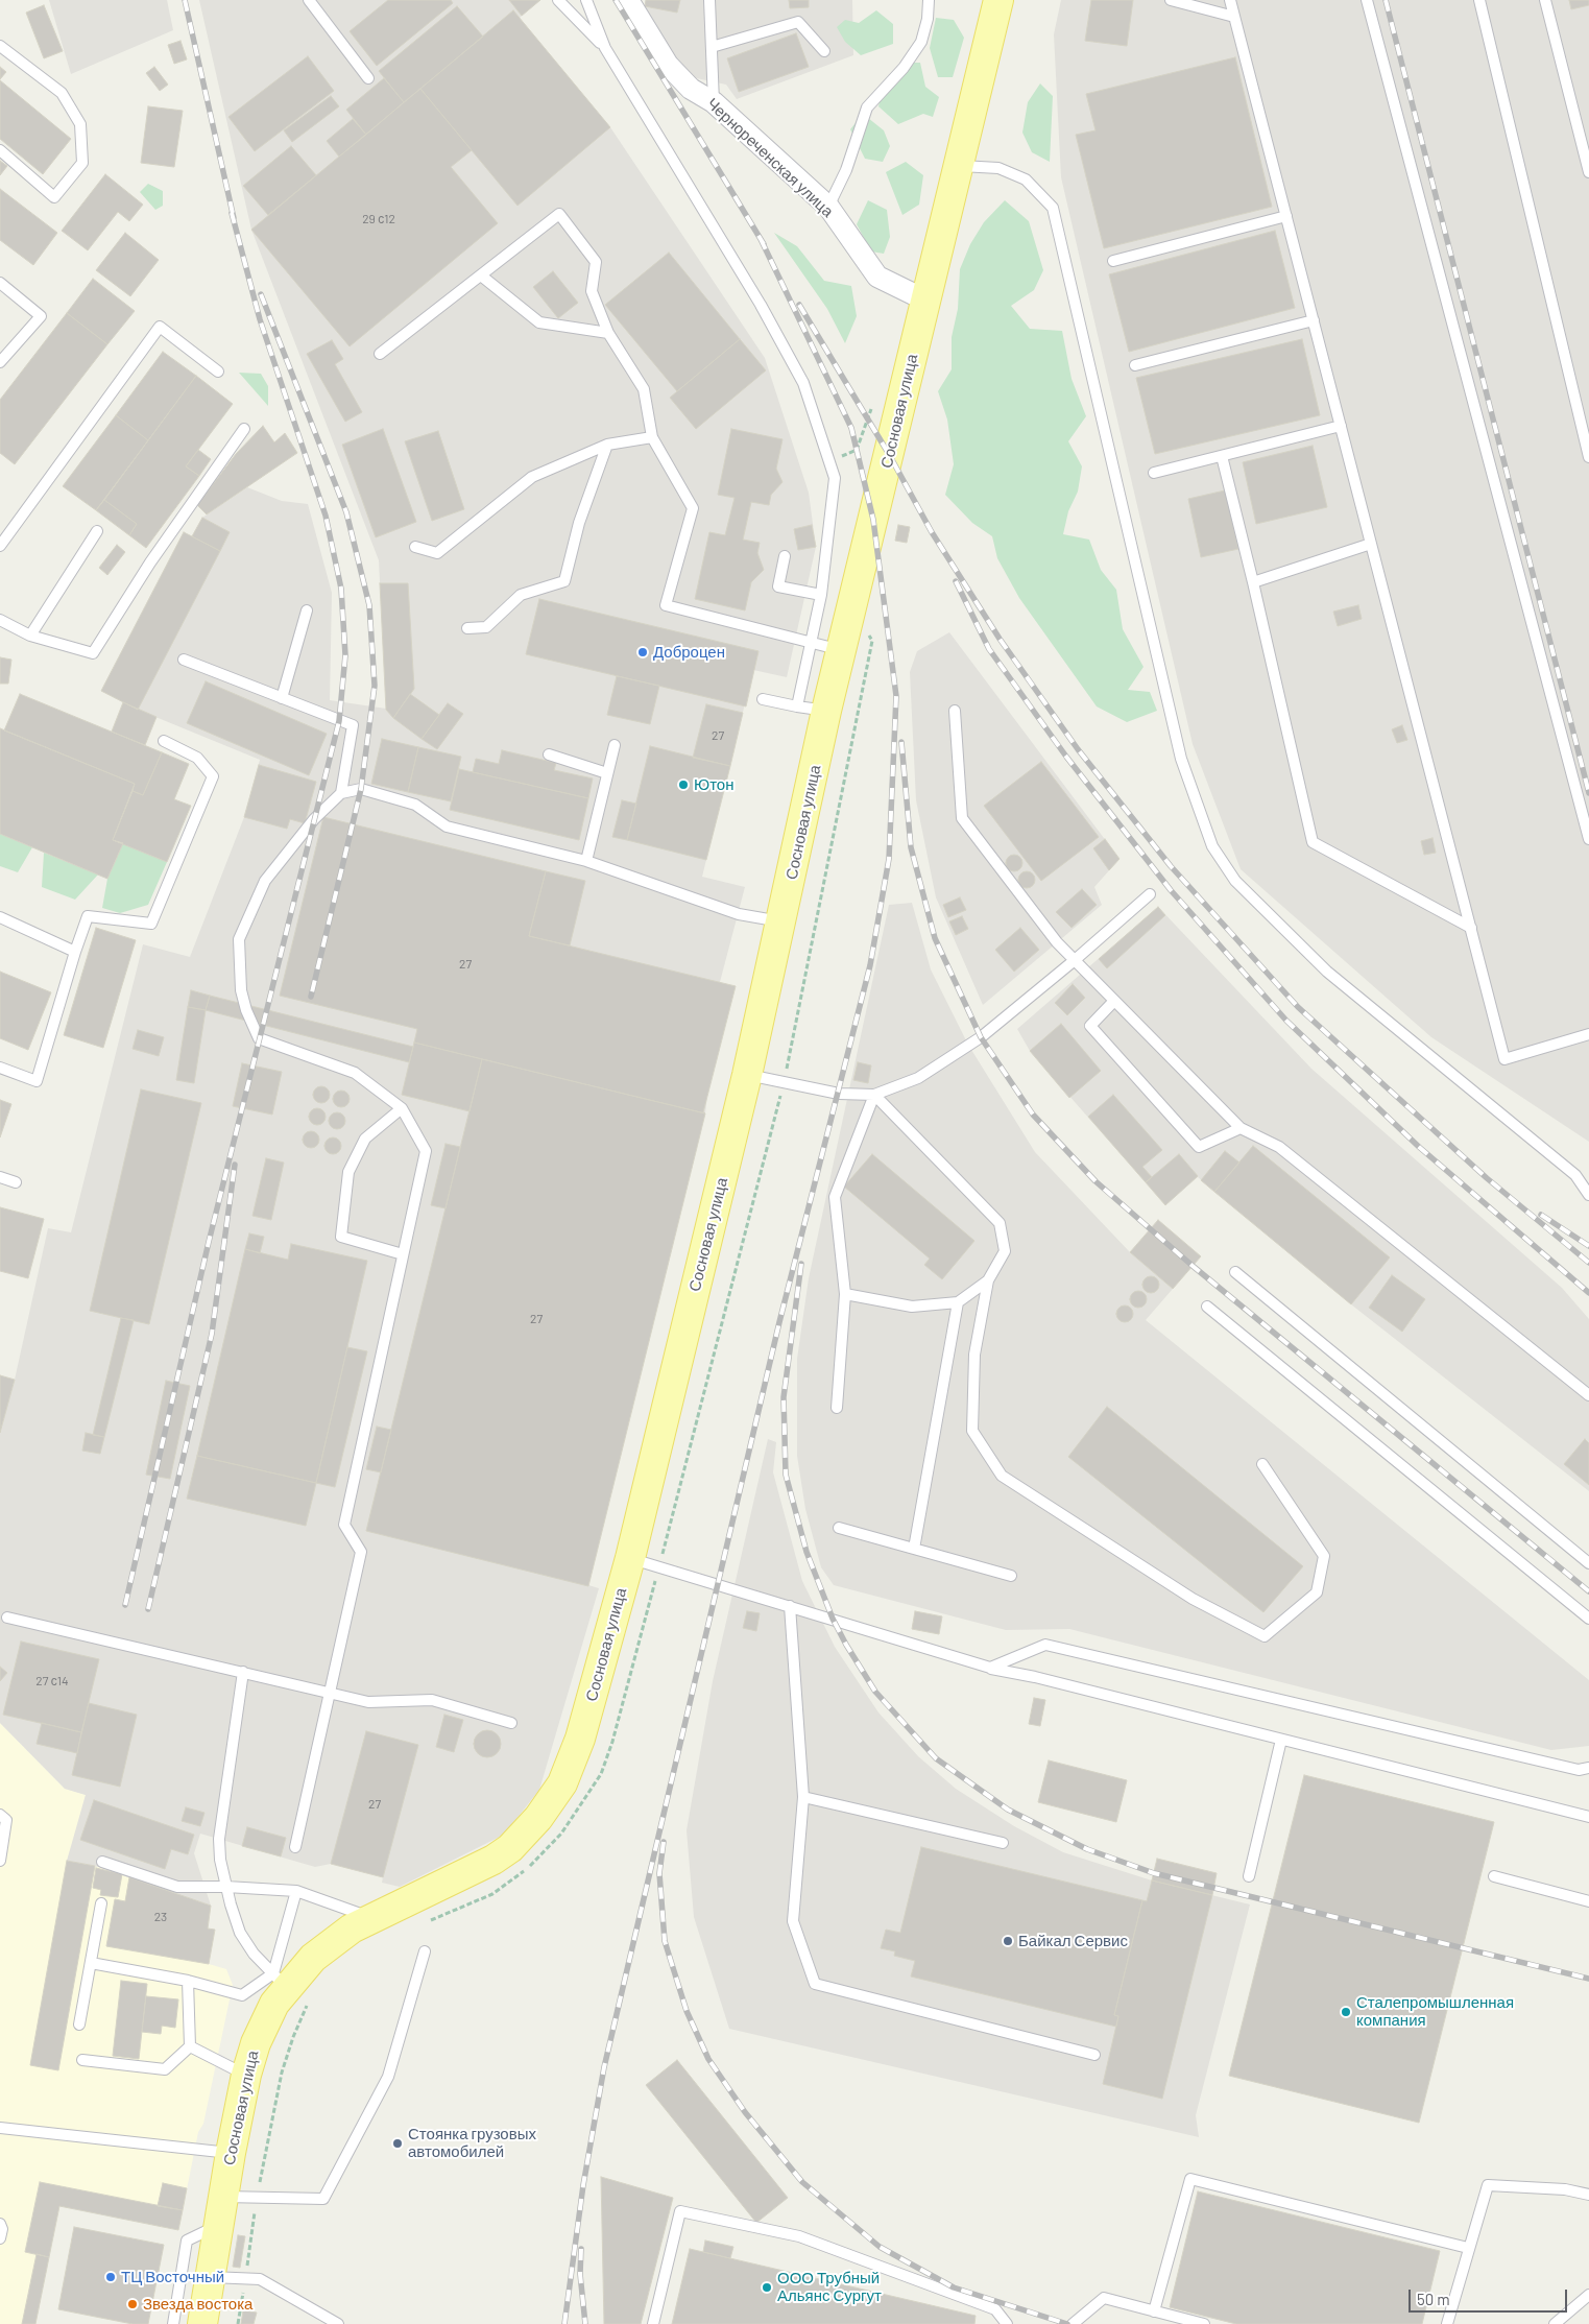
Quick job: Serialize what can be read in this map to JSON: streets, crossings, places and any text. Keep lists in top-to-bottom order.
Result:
{
  "streets": {
    "main road": ["Сосновая улица"],
    "street": ["Чернореченская улица"]
  },
  "crossings": [
    ["Чернореченская улица", "Сосновая улица"]
  ],
  "places": [
    "Доброцен",
    "Ютон",
    "Байкал Сервис",
    "Сталепромышленная компания",
    "Стоянка грузовых автомобилей",
    "ТЦ Восточный",
    "ООО Трубный Альянс Сургут",
    "Звезда востока"
  ],
  "house_numbers": [
    "29 с12",
    "27",
    "27",
    "27",
    "27 с14",
    "27",
    "23"
  ],
  "scale_bar": "50 m"
}
